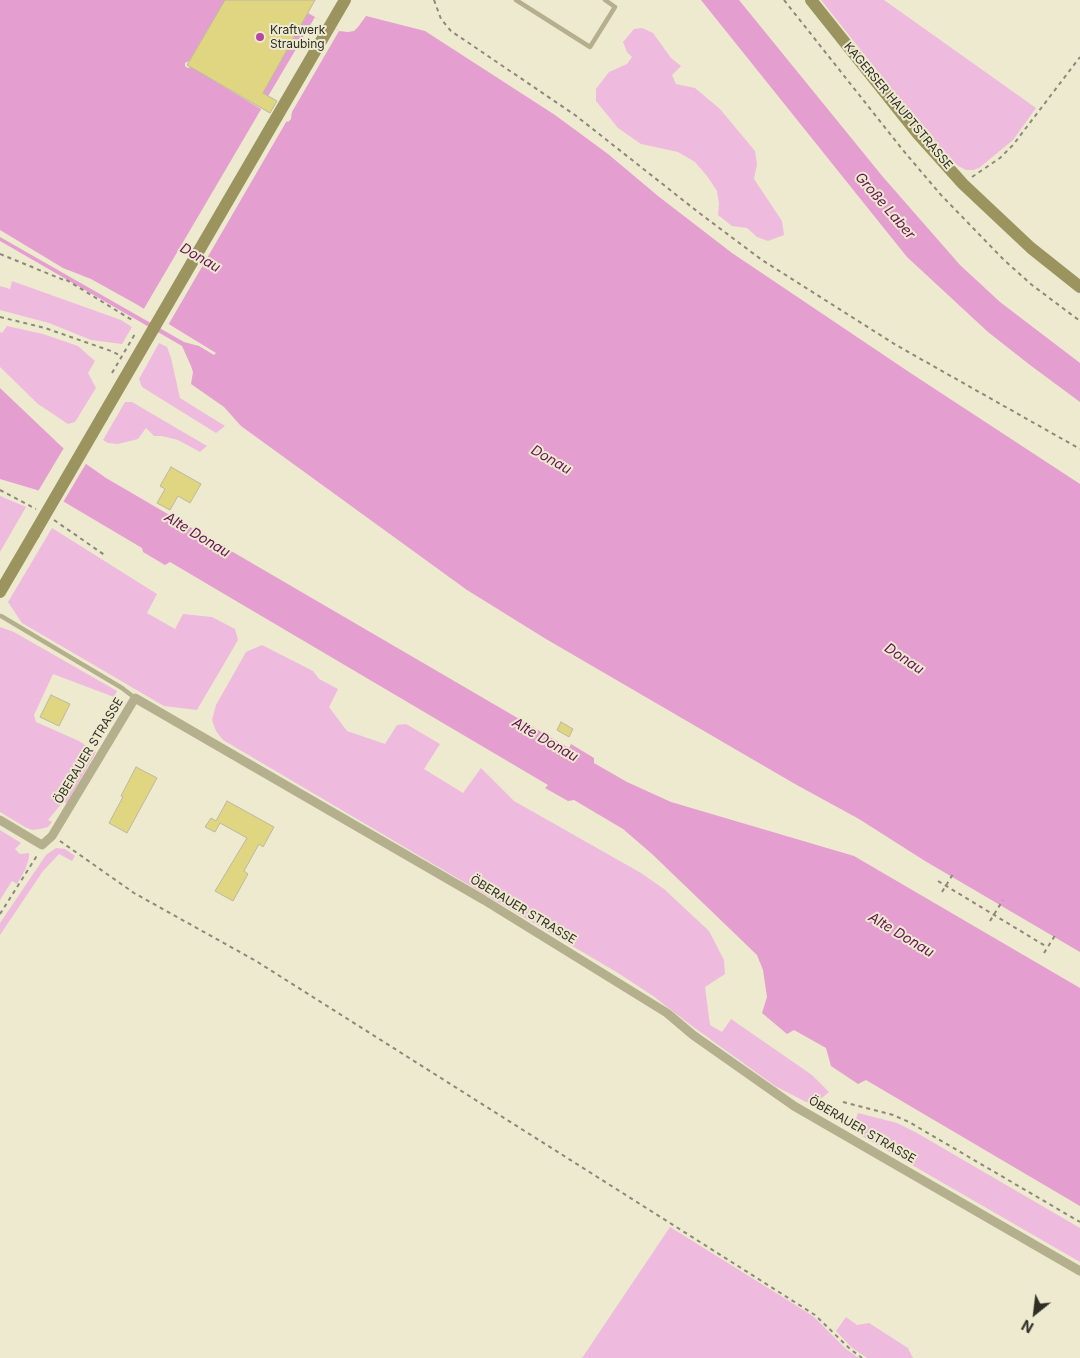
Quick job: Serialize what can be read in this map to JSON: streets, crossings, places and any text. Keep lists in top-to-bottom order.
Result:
{
  "streets": {
    "main road": ["KAGERSER HAUPTSTRASSE"],
    "street": ["ÖBERAUER STRASSE"]
  },
  "water": ["Große Laber", "Donau", "Alte Donau"],
  "places": ["Kraftwerk Straubing"],
  "north": "bottom left"
}
